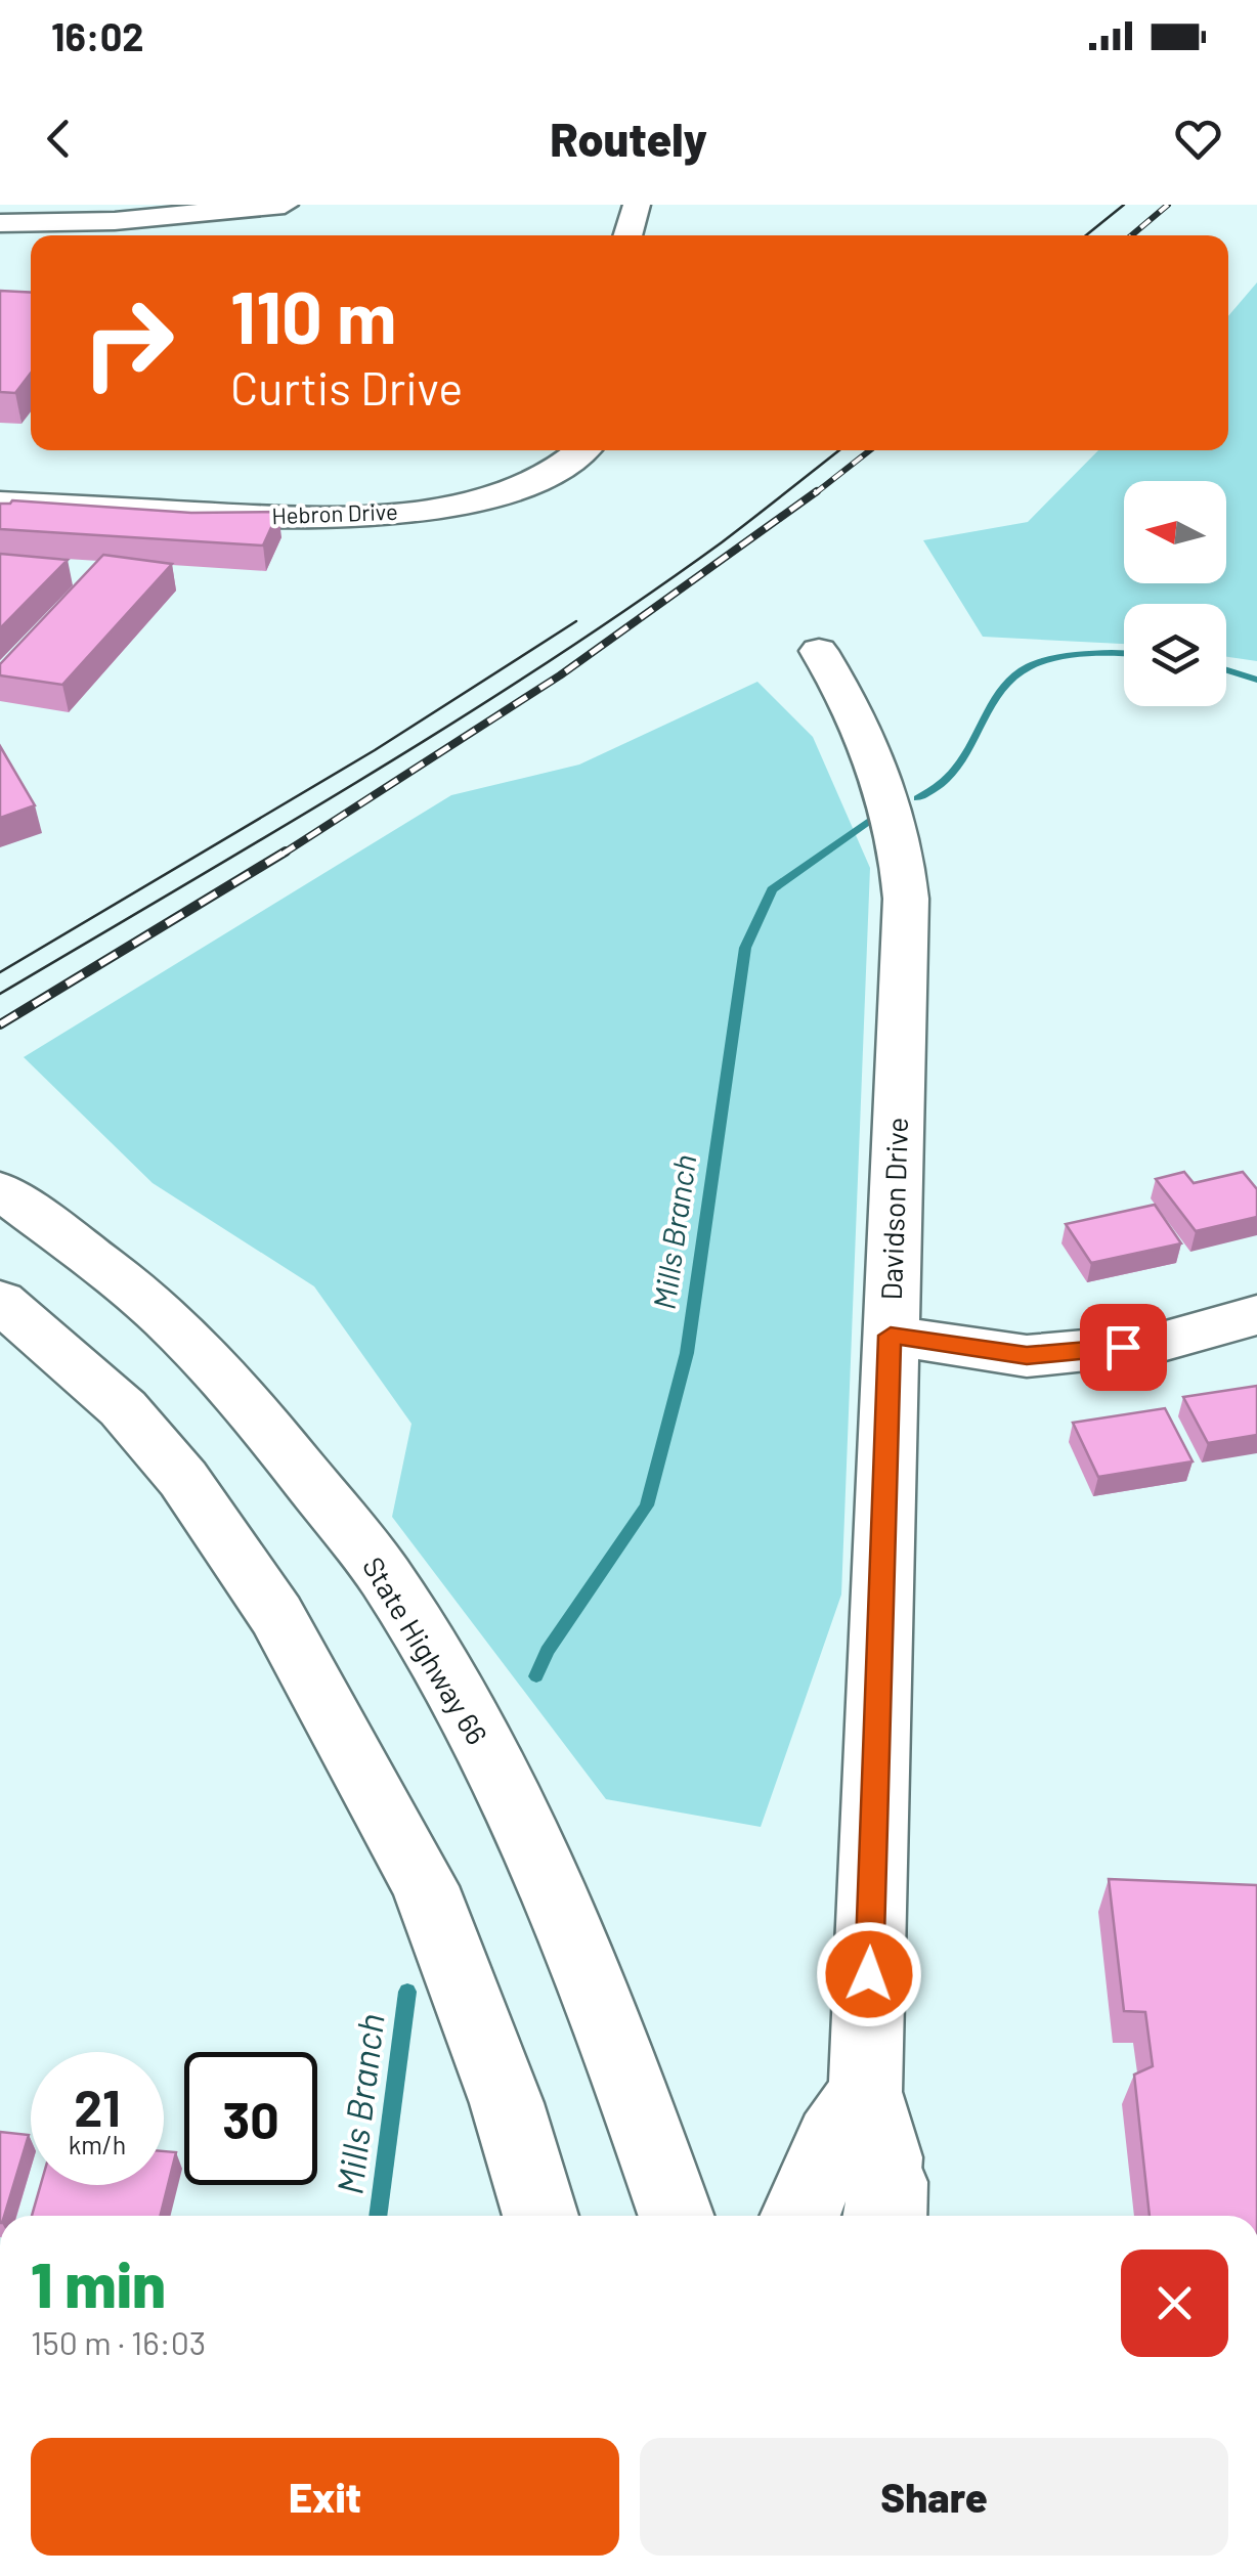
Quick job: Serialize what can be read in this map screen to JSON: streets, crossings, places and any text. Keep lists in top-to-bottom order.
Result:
{
  "streets": {
    "street": ["Hebron Drive", "Davidson Drive", "State Highway 66"]
  },
  "water": ["Mills Branch"],
  "north": "left",
  "page": {
    "status": "16:02",
    "header": "Routely",
    "turn": ["110 m", "Curtis Drive"],
    "speed": "21 km/h",
    "limit": "30",
    "heading": ["1 min", "150 m · 16:03"],
    "buttons": ["Exit", "Share"]
  }
}
